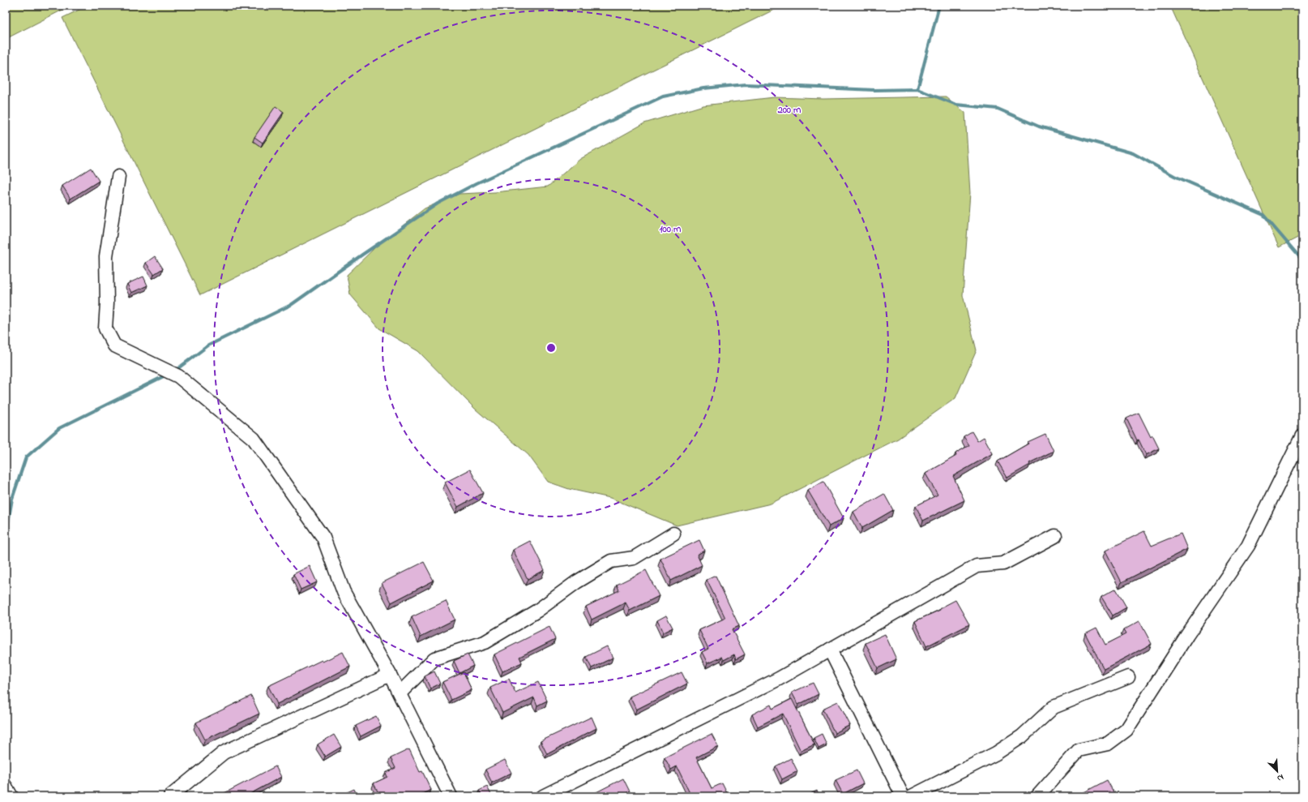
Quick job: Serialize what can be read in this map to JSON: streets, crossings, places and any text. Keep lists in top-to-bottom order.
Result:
{
  "north": "bottom right",
  "rings": ["200 m", "100 m"]
}
